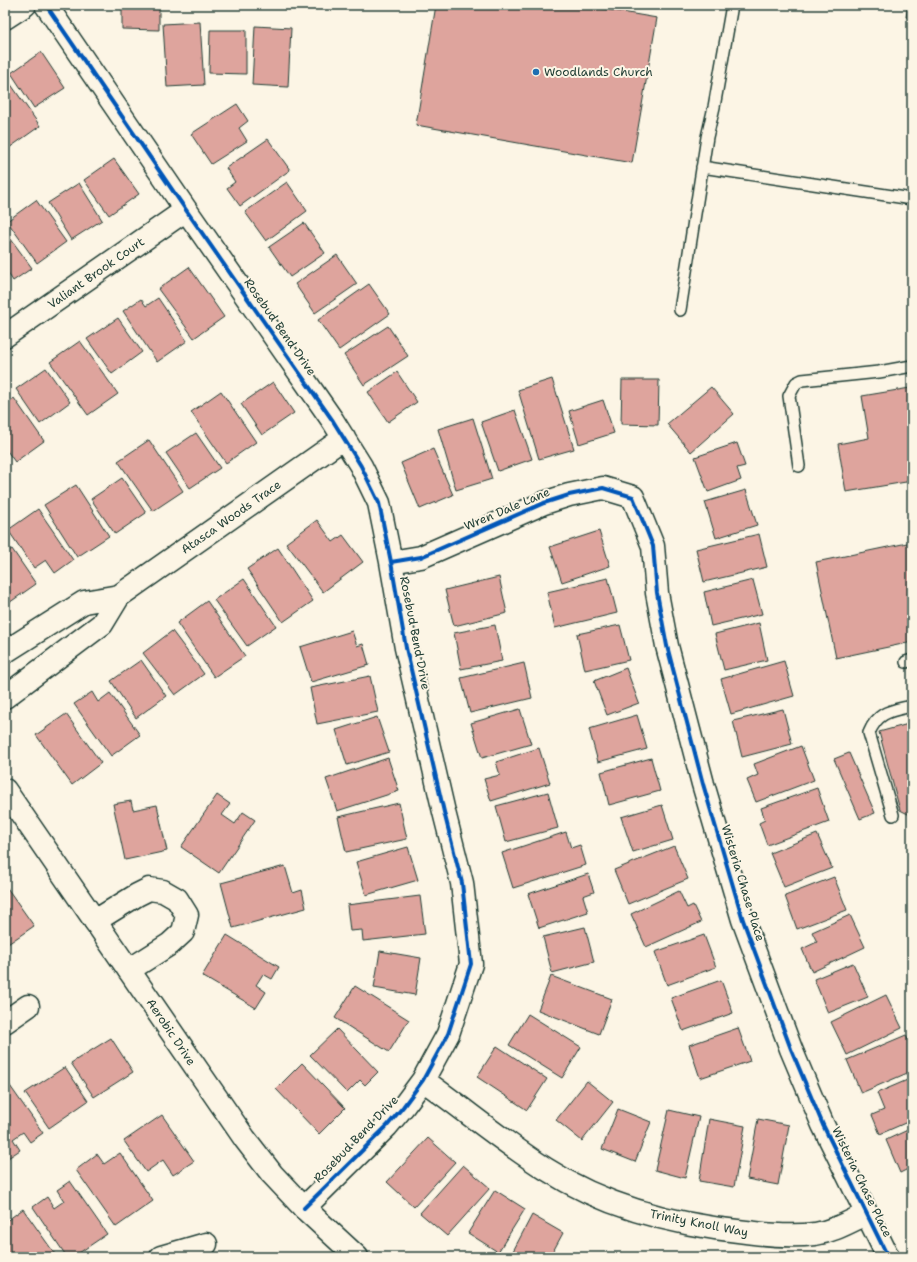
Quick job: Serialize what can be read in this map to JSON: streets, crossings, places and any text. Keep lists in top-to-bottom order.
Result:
{
  "streets": {
    "street": [
      "Valiant Brook Court",
      "Rosebud Bend Drive",
      "Wren Dale Lane",
      "Atasca Woods Trace",
      "Wisteria Chase Place",
      "Aerobic Drive",
      "Trinity Knoll Way"
    ]
  },
  "crossings": [
    ["Valiant Brook Court", "Rosebud Bend Drive"],
    ["Rosebud Bend Drive", "Wren Dale Lane"],
    ["Rosebud Bend Drive", "Atasca Woods Trace"],
    ["Rosebud Bend Drive", "Aerobic Drive"],
    ["Rosebud Bend Drive", "Trinity Knoll Way"],
    ["Wren Dale Lane", "Wisteria Chase Place"],
    ["Wisteria Chase Place", "Trinity Knoll Way"]
  ],
  "places": ["Woodlands Church"]
}
